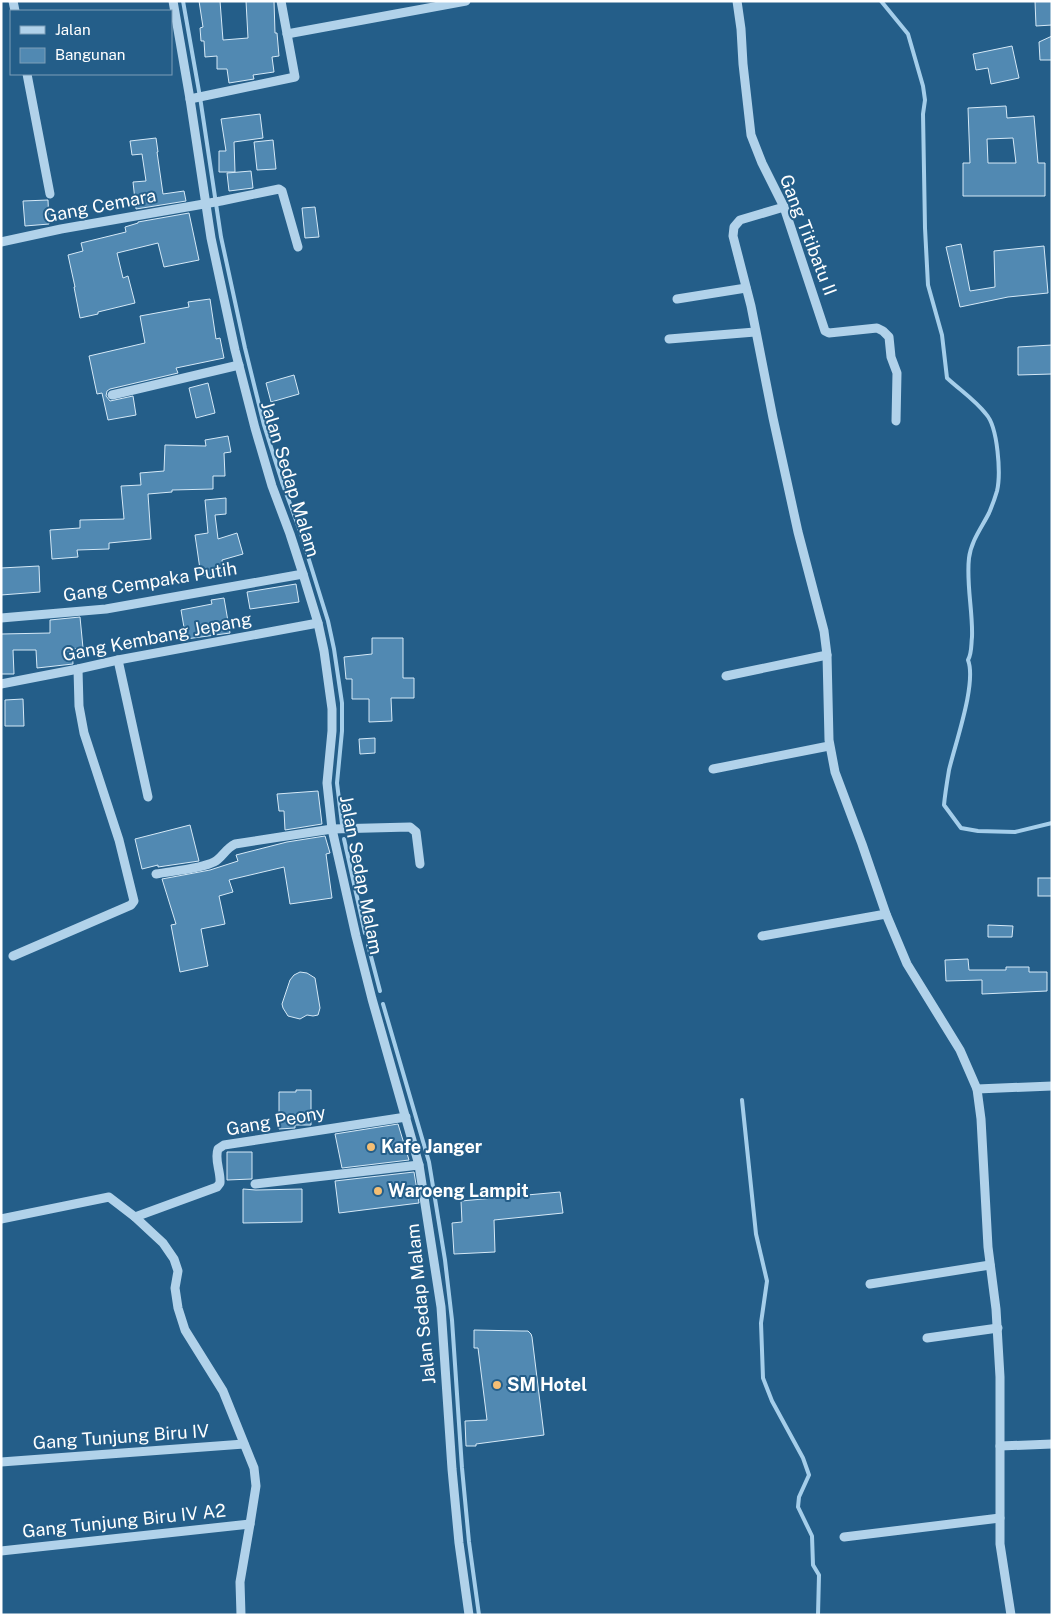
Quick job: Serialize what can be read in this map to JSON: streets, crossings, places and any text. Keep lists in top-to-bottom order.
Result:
{
  "streets": {
    "street": [
      "Gang Cemara",
      "Gang Titibatu II",
      "Jalan Sedap Malam",
      "Gang Cempaka Putih",
      "Gang Kembang Jepang",
      "Gang Peony",
      "Gang Tunjung Biru IV",
      "Gang Tunjung Biru IV A2"
    ]
  },
  "crossings": [
    ["Gang Cemara", "Jalan Sedap Malam"],
    ["Jalan Sedap Malam", "Gang Cempaka Putih"],
    ["Jalan Sedap Malam", "Gang Kembang Jepang"],
    ["Jalan Sedap Malam", "Gang Peony"],
    ["Gang Peony", "Gang Tunjung Biru IV"],
    ["Gang Tunjung Biru IV", "Gang Tunjung Biru IV A2"]
  ],
  "places": ["Kafe Janger", "Waroeng Lampit", "SM Hotel"],
  "legend": ["Jalan", "Bangunan"]
}
